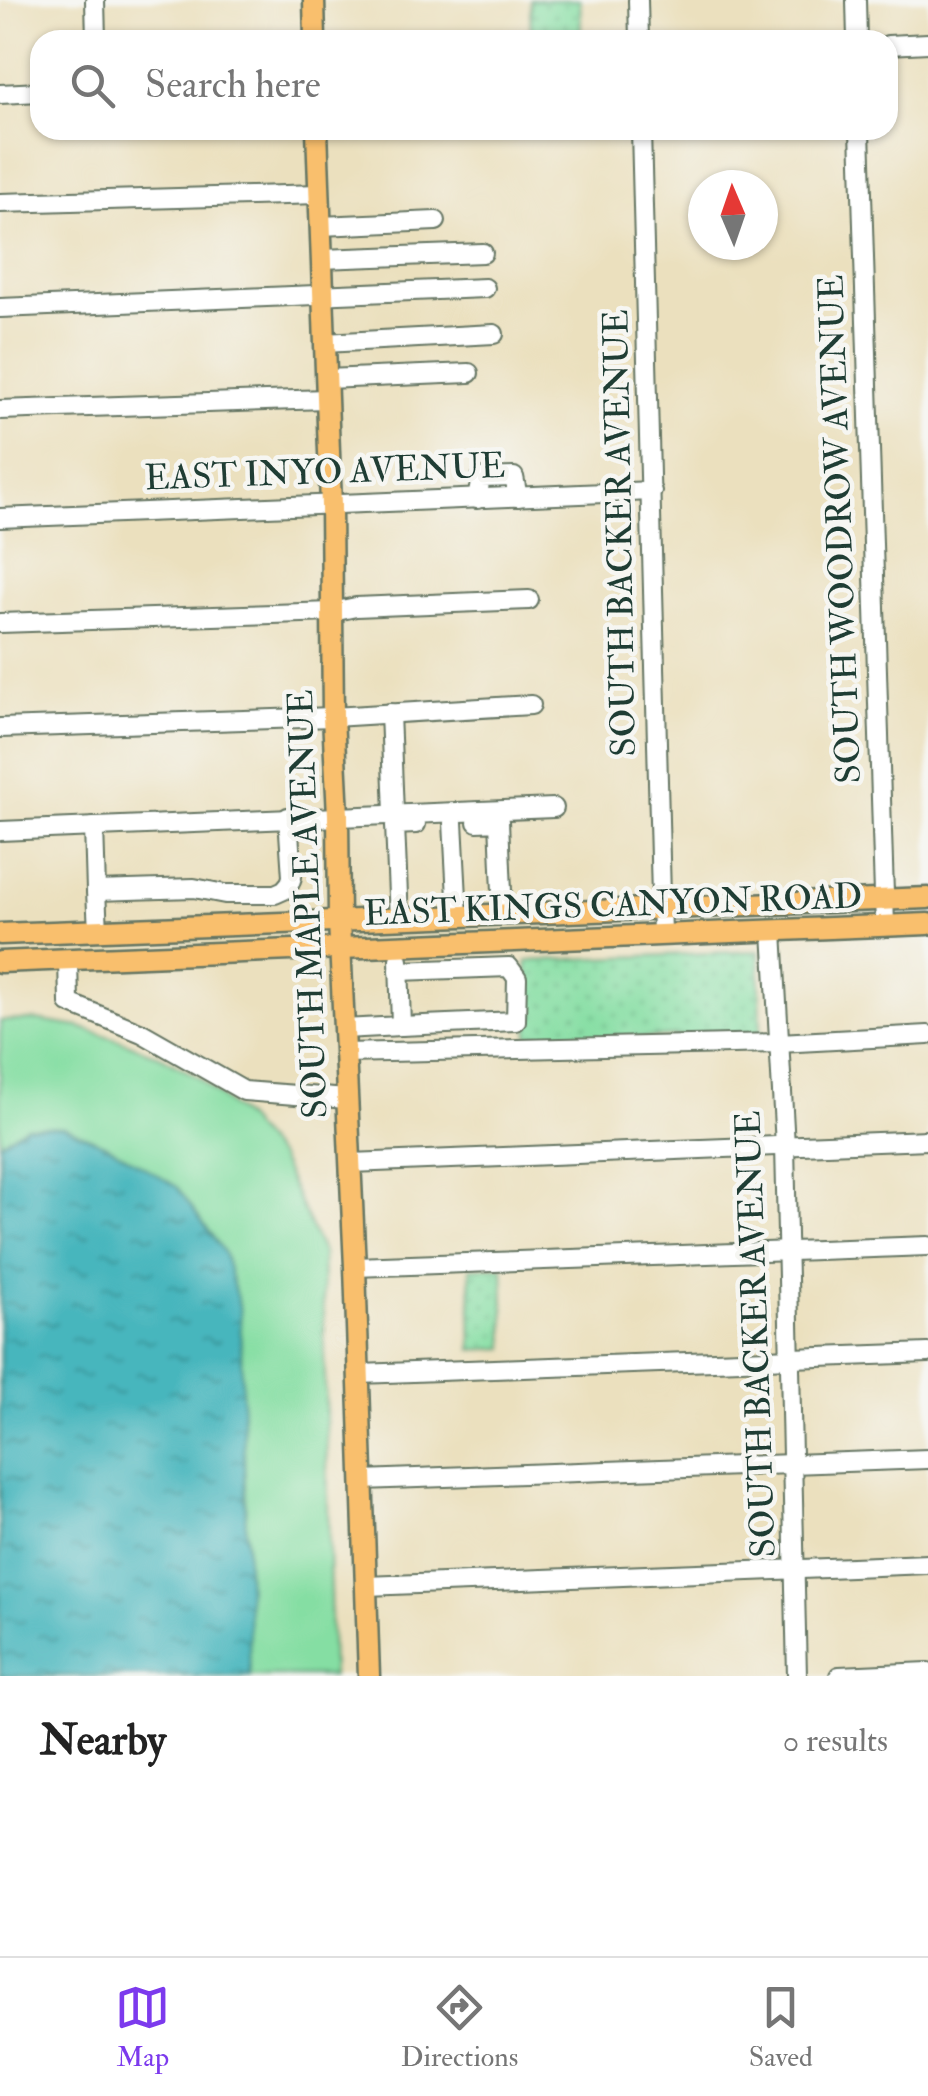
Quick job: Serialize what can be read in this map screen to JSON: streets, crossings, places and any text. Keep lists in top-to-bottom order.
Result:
{
  "streets": {
    "main road": ["SOUTH MAPLE AVENUE", "EAST KINGS CANYON ROAD"],
    "street": ["EAST INYO AVENUE", "SOUTH WOODROW AVENUE", "SOUTH BACKER AVENUE"]
  },
  "crossings": [
    ["EAST INYO AVENUE", "SOUTH BACKER AVENUE"],
    ["EAST INYO AVENUE", "SOUTH MAPLE AVENUE"],
    ["SOUTH WOODROW AVENUE", "EAST KINGS CANYON ROAD"],
    ["SOUTH BACKER AVENUE", "EAST KINGS CANYON ROAD"],
    ["SOUTH MAPLE AVENUE", "EAST KINGS CANYON ROAD"]
  ],
  "north": "top",
  "page": {
    "search": "Search here",
    "heading": ["Nearby", "0 results"],
    "nav": ["Map", "Directions", "Saved"]
  }
}
